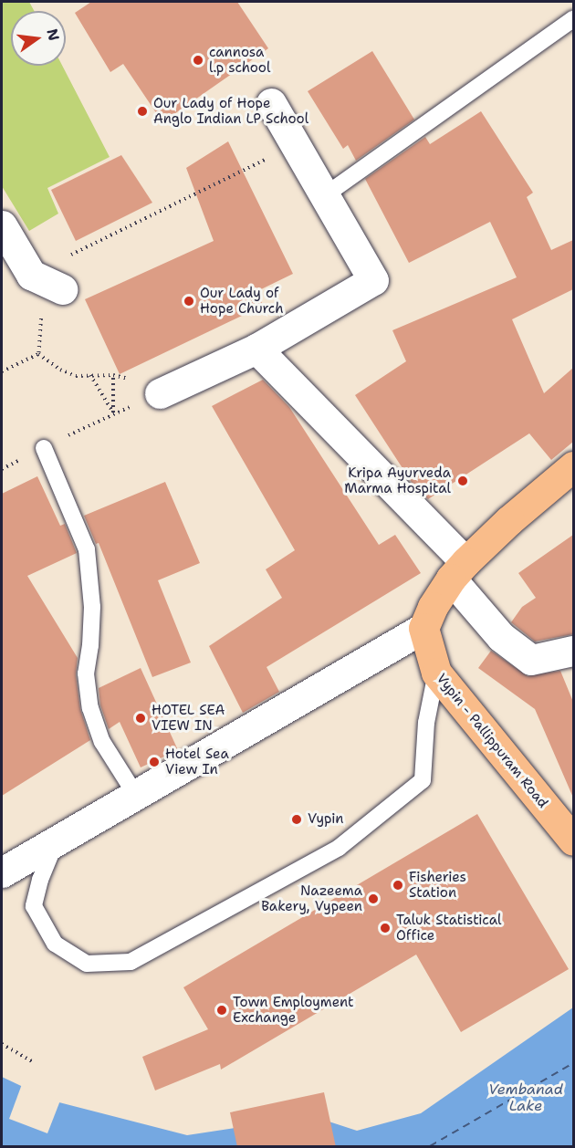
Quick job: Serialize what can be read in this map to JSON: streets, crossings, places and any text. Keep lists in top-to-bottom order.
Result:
{
  "streets": {
    "main road": ["Vypin - Pallippuram Road"]
  },
  "water": ["Vembanad Lake"],
  "places": [
    "cannosa l.p school",
    "Our Lady of Hope Anglo Indian LP School",
    "Our Lady of Hope Church",
    "Kripa Ayurveda Marma Hospital",
    "HOTEL SEA VIEW IN",
    "Hotel Sea View In",
    "Vypin",
    "Fisheries Station",
    "Nazeema Bakery, Vypeen",
    "Taluk Statistical Office",
    "Town Employment Exchange"
  ],
  "north": "right"
}
